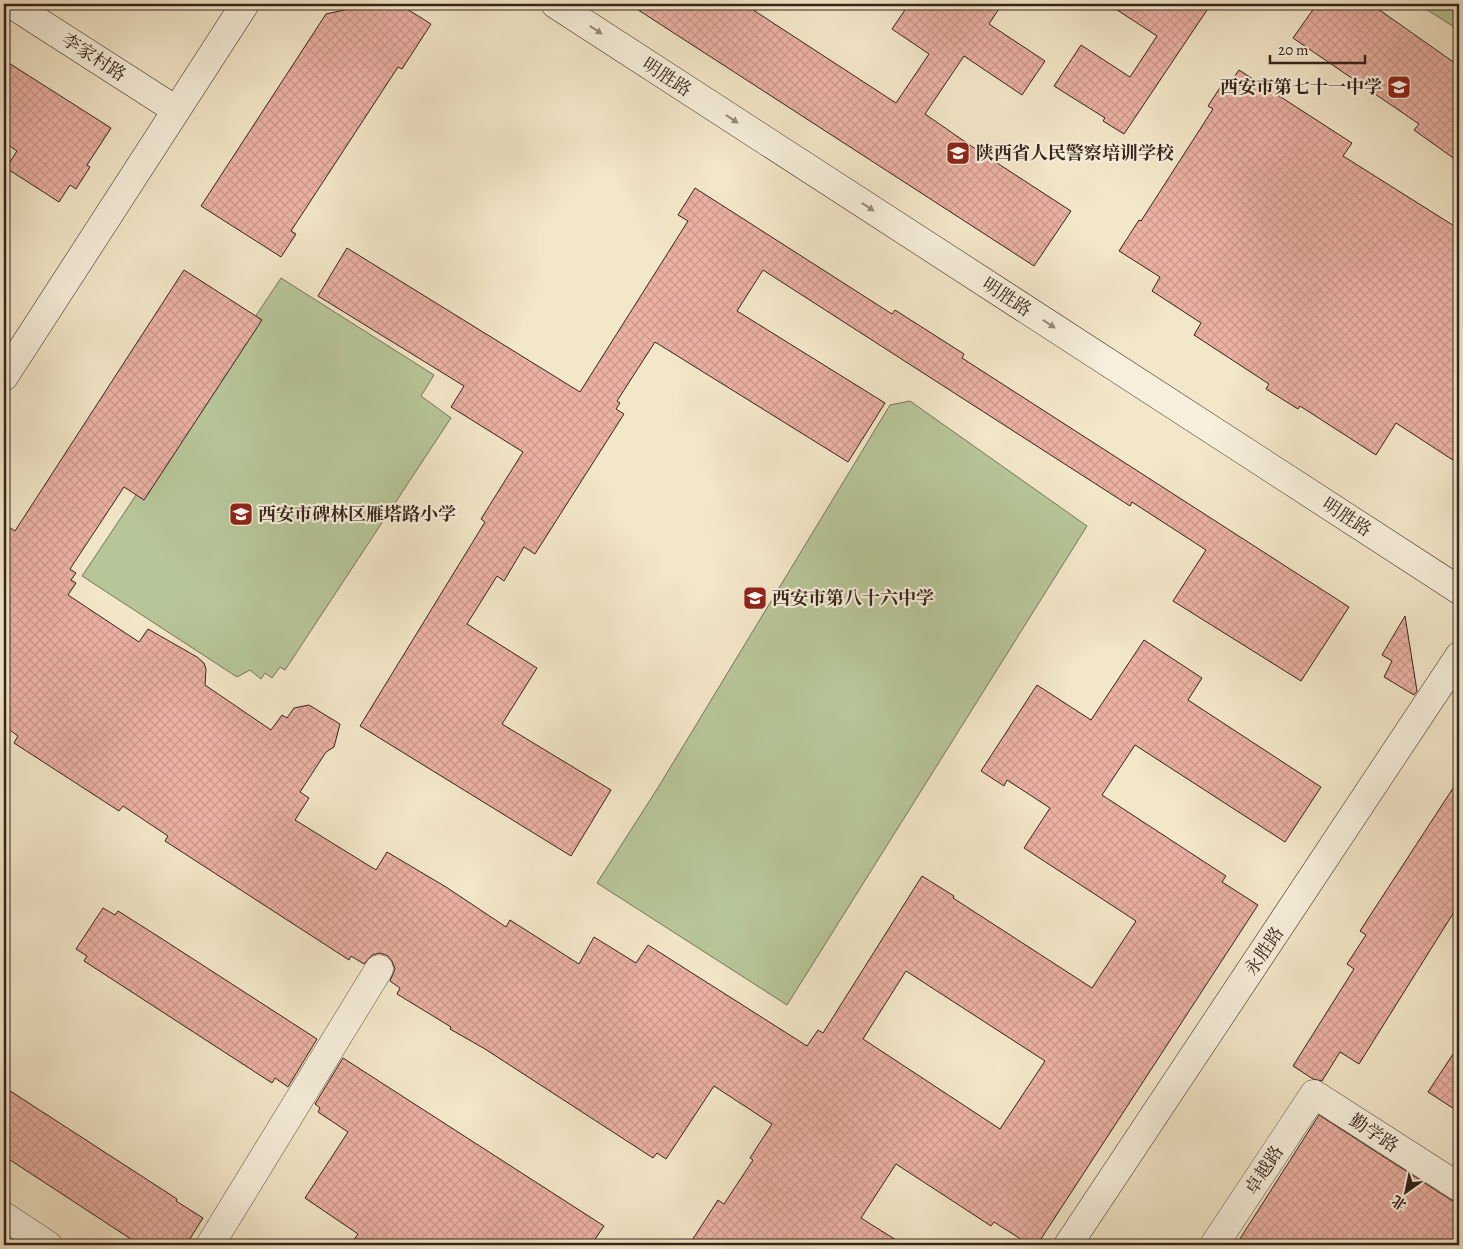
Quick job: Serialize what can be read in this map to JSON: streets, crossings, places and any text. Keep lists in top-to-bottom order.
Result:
{
  "streets": {
    "street": [
      "李家村路",
      "明胜路",
      "永胜路",
      "勤学路",
      "卓越路"
    ]
  },
  "crossings": [
    ["勤学路", "卓越路"]
  ],
  "one_way": ["明胜路"],
  "places": {
    "school or university": [
      "西安市第七十一中学",
      "陕西省人民警察培训学校",
      "西安市碑林区雁塔路小学",
      "西安市第八十六中学"
    ]
  },
  "scale_bar": "20 m",
  "north": "bottom left"
}
